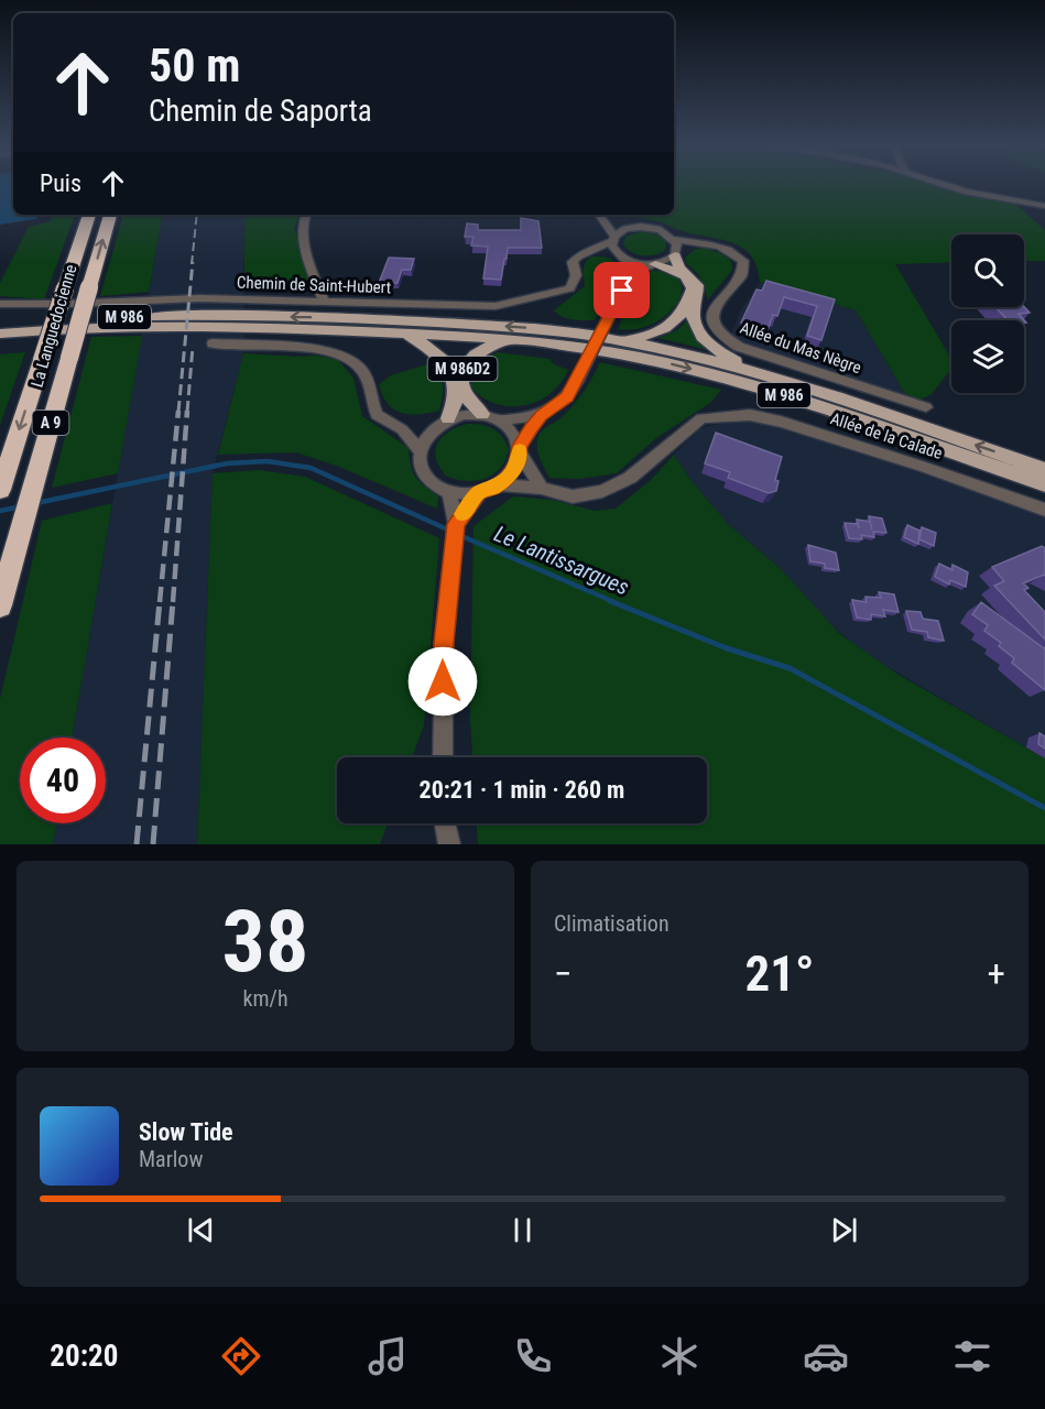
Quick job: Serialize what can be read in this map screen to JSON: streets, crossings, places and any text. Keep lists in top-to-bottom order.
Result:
{
  "streets": {
    "highway": ["La Languedocienne", "A 9"],
    "main road": ["M 986", "M 986D2"],
    "street": ["Chemin de Saint-Hubert", "Allée du Mas Nègre", "Allée de la Calade"]
  },
  "crossings": [
    ["M 986", "Allée du Mas Nègre"],
    ["M 986", "M 986D2"],
    ["M 986D2", "Allée de la Calade"]
  ],
  "water": ["Le Lantissargues"],
  "page": {
    "turn": ["50 m", "Chemin de Saporta"],
    "then": "Puis",
    "limit": "40",
    "trip": "20:21 · 1 min · 260 m",
    "tile": [
      ["38", "km/h"],
      "Climatisation"
    ],
    "heat": ["−", "21°", "+"],
    "song": ["Slow Tide", "Marlow"],
    "tabs": "20:20"
  }
}
